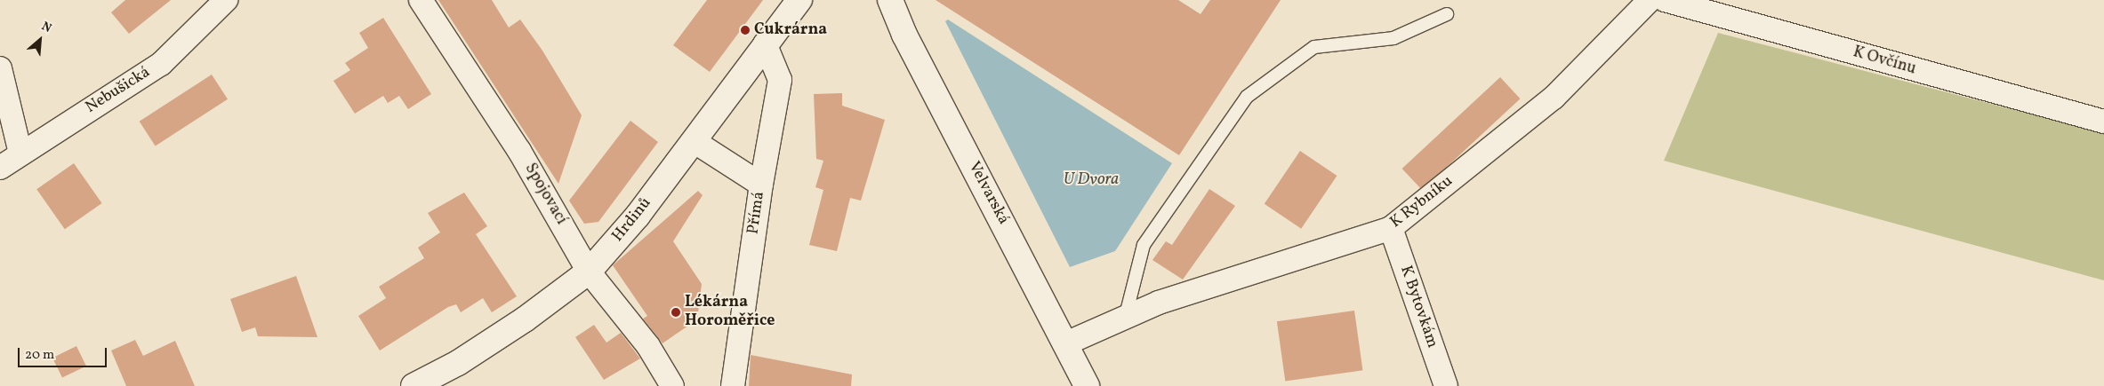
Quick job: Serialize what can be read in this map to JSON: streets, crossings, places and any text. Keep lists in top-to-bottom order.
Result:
{
  "streets": {
    "street": [
      "K Ovčínu",
      "Nebušická",
      "Velvarská",
      "Spojovací",
      "K Rybníku",
      "Přímá",
      "Hrdinů",
      "K Bytovkám"
    ]
  },
  "crossings": [
    ["Velvarská", "K Rybníku"],
    ["Spojovací", "Hrdinů"],
    ["K Rybníku", "K Bytovkám"],
    ["Přímá", "Hrdinů"]
  ],
  "water": ["U Dvora"],
  "places": ["Cukrárna", "Lékárna Horoměřice"],
  "scale_bar": "20 m",
  "north": "top right"
}
